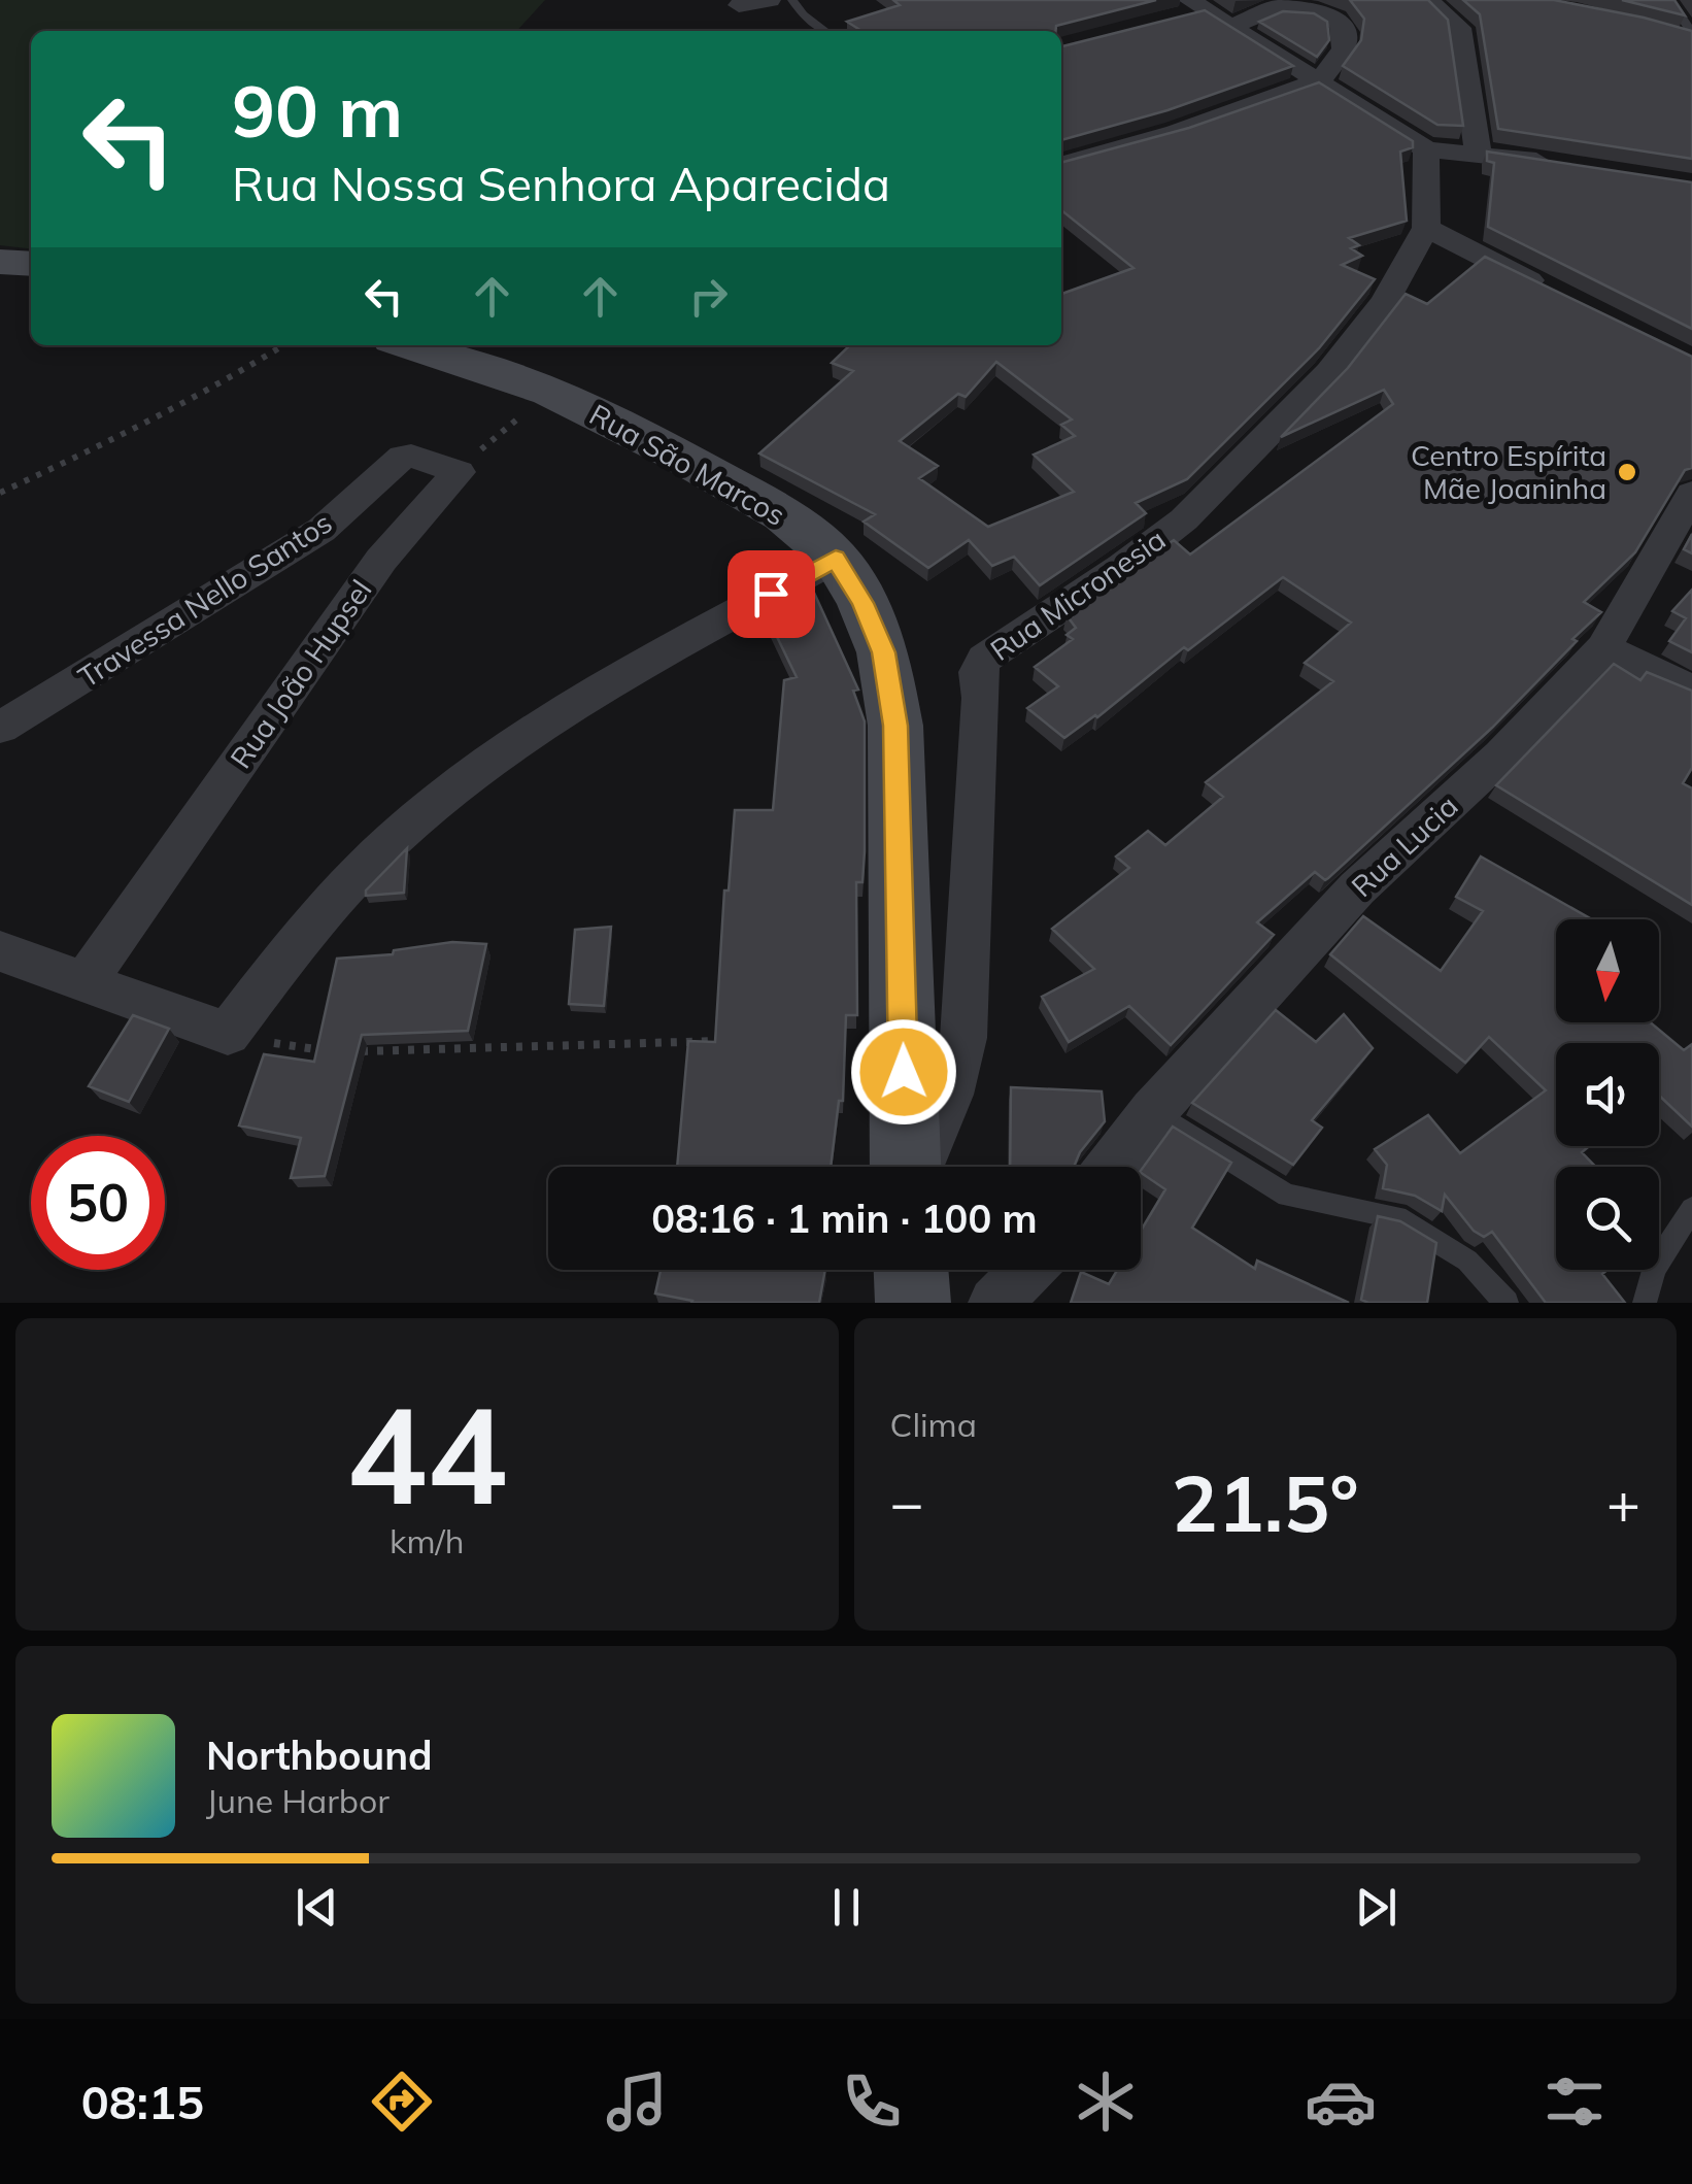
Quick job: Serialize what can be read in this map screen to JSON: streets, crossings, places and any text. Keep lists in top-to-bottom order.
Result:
{
  "streets": {
    "main road": ["Rua São Marcos"],
    "street": [
      "Rua Micronesia",
      "Travessa Nello Santos",
      "Rua João Hupsel",
      "Rua Lucia"
    ]
  },
  "crossings": [
    ["Travessa Nello Santos", "Rua João Hupsel"]
  ],
  "places": ["Centro Espírita Mãe Joaninha"],
  "north": "bottom",
  "page": {
    "turn": ["90 m", "Rua Nossa Senhora Aparecida"],
    "limit": "50",
    "trip": "08:16 · 1 min · 100 m",
    "tile": [
      ["44", "km/h"],
      "Clima"
    ],
    "heat": ["−", "21.5°", "+"],
    "song": ["Northbound", "June Harbor"],
    "tabs": "08:15"
  }
}
